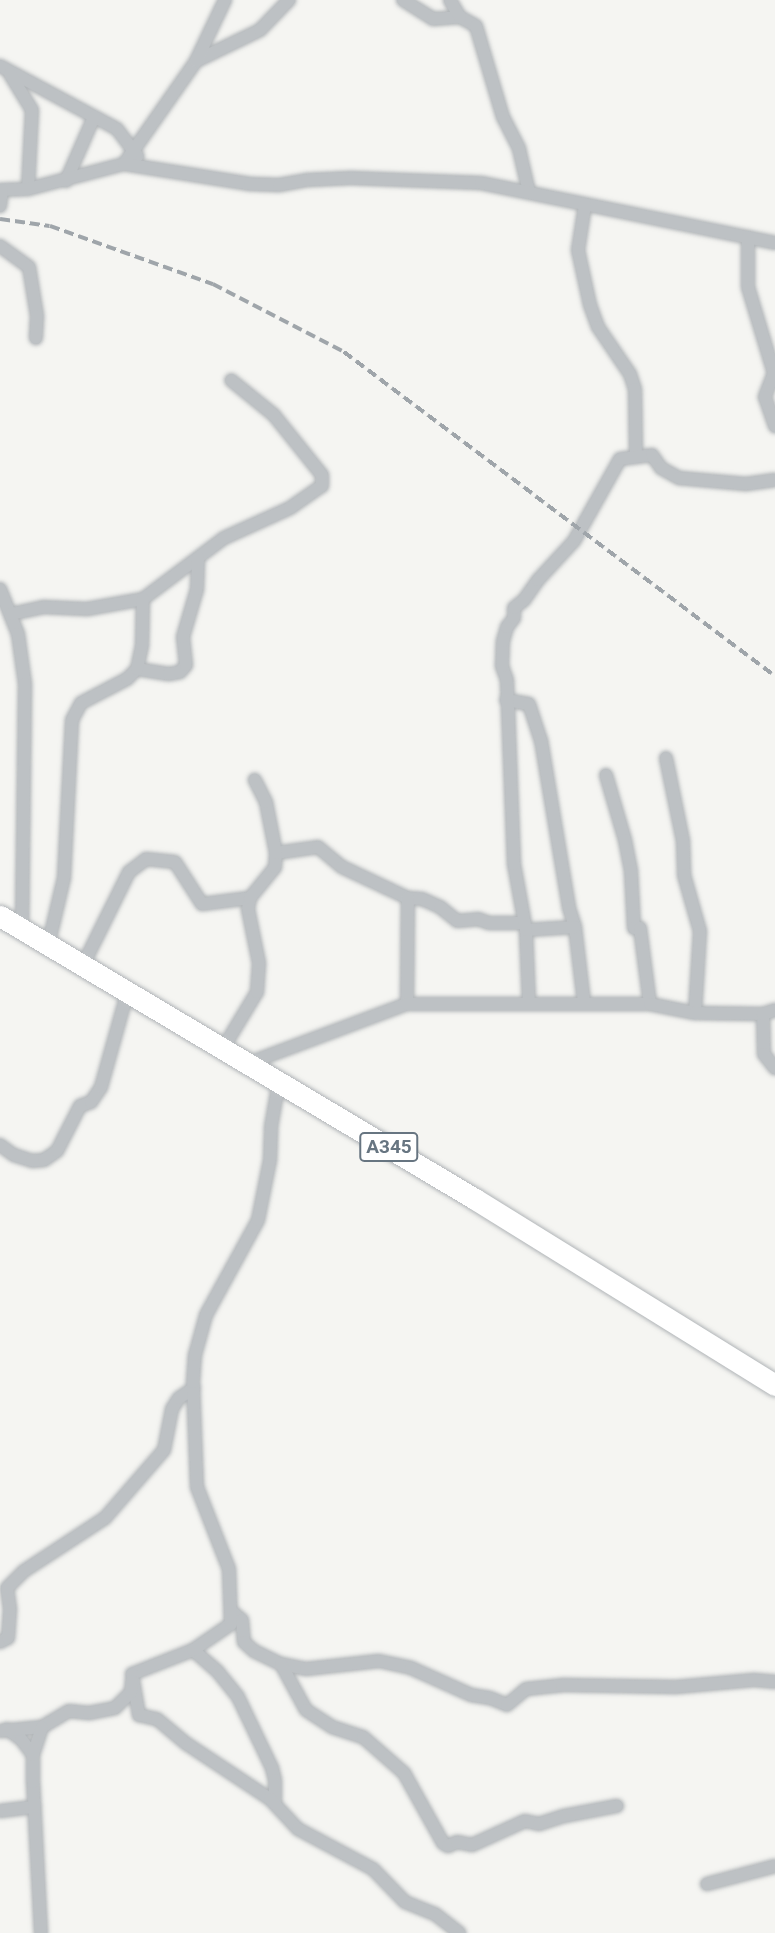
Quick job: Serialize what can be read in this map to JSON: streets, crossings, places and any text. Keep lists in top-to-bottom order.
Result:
{
  "streets": {
    "highway": ["A345"]
  }
}
